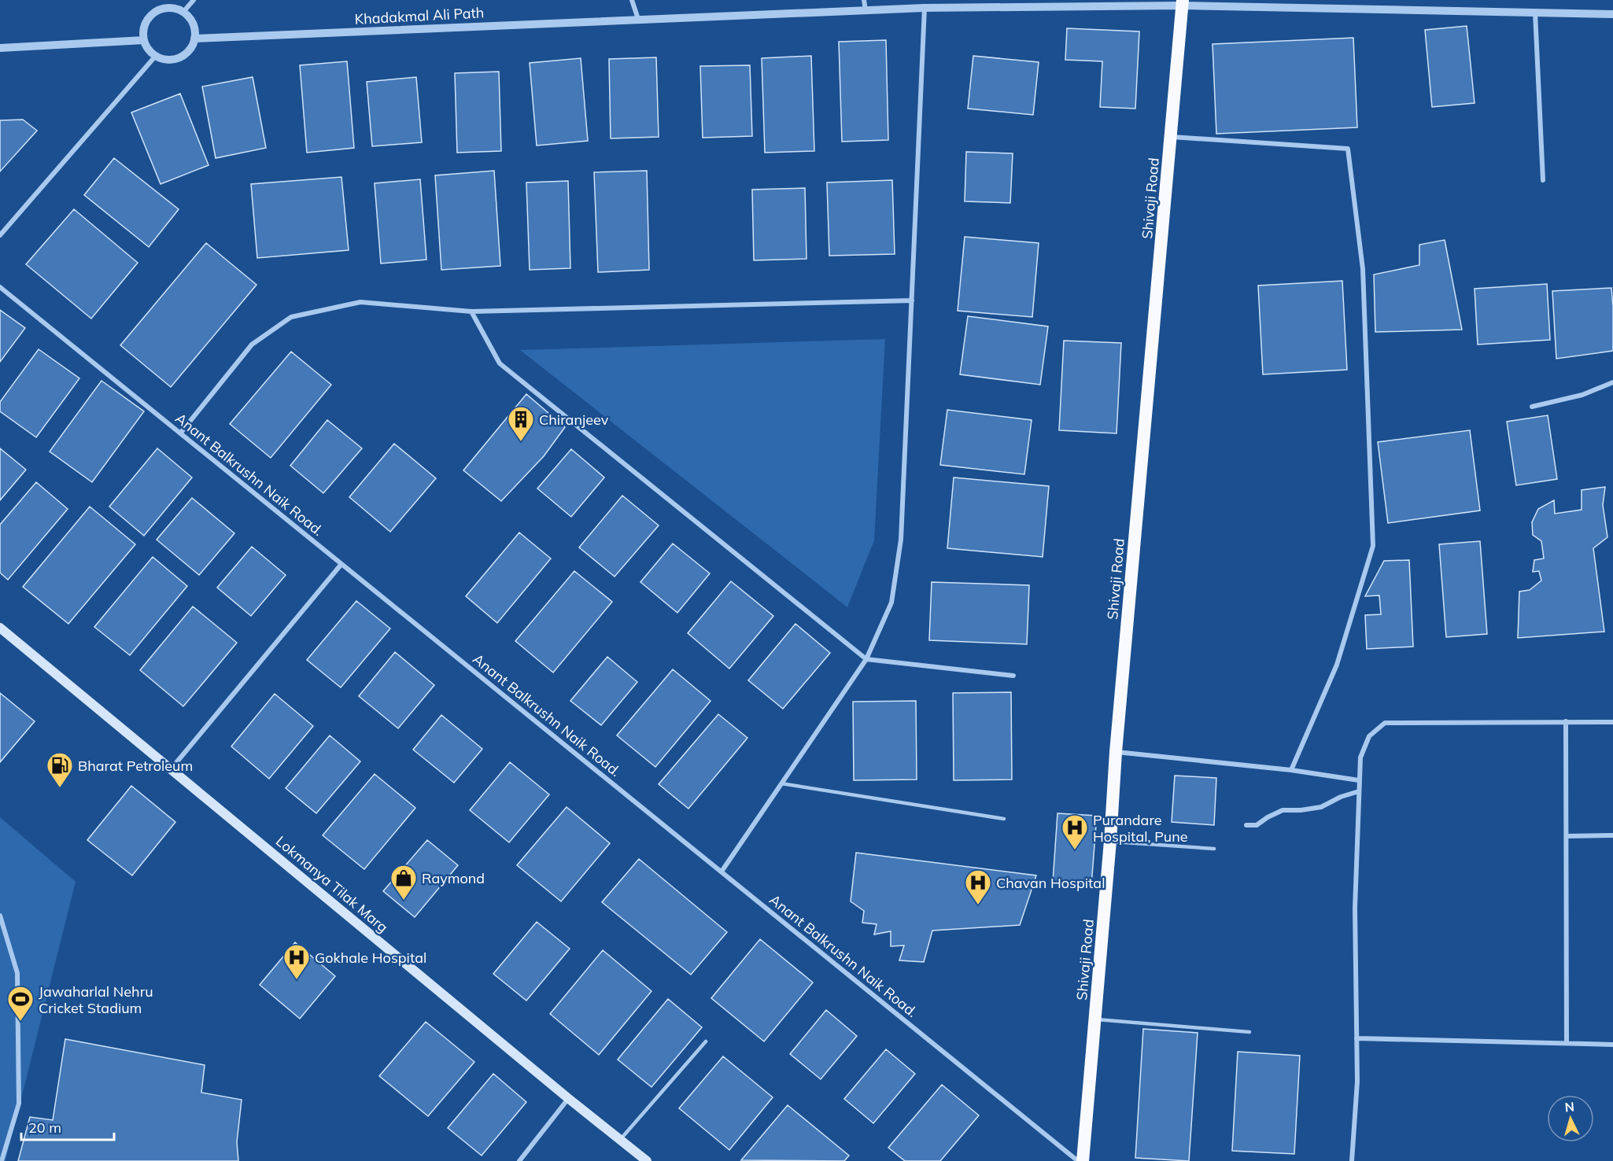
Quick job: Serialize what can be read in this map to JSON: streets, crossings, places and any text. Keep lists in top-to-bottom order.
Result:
{
  "streets": {
    "highway": ["Shivaji Road"],
    "main road": ["Lokmanya Tilak Marg"],
    "street": ["Khadakmal Ali Path", "Anant Balkrushn Naik Road."]
  },
  "crossings": [
    ["Khadakmal Ali Path", "Shivaji Road"]
  ],
  "places": {
    "building": ["Chiranjeev"],
    "fuel station": ["Bharat Petroleum"],
    "hospital": ["Purandare Hospital, Pune", "Chavan Hospital", "Gokhale Hospital"],
    "shop": ["Raymond"],
    "sports": ["Jawaharlal Nehru Cricket Stadium"]
  },
  "scale_bar": "20 m",
  "north": "top"
}
